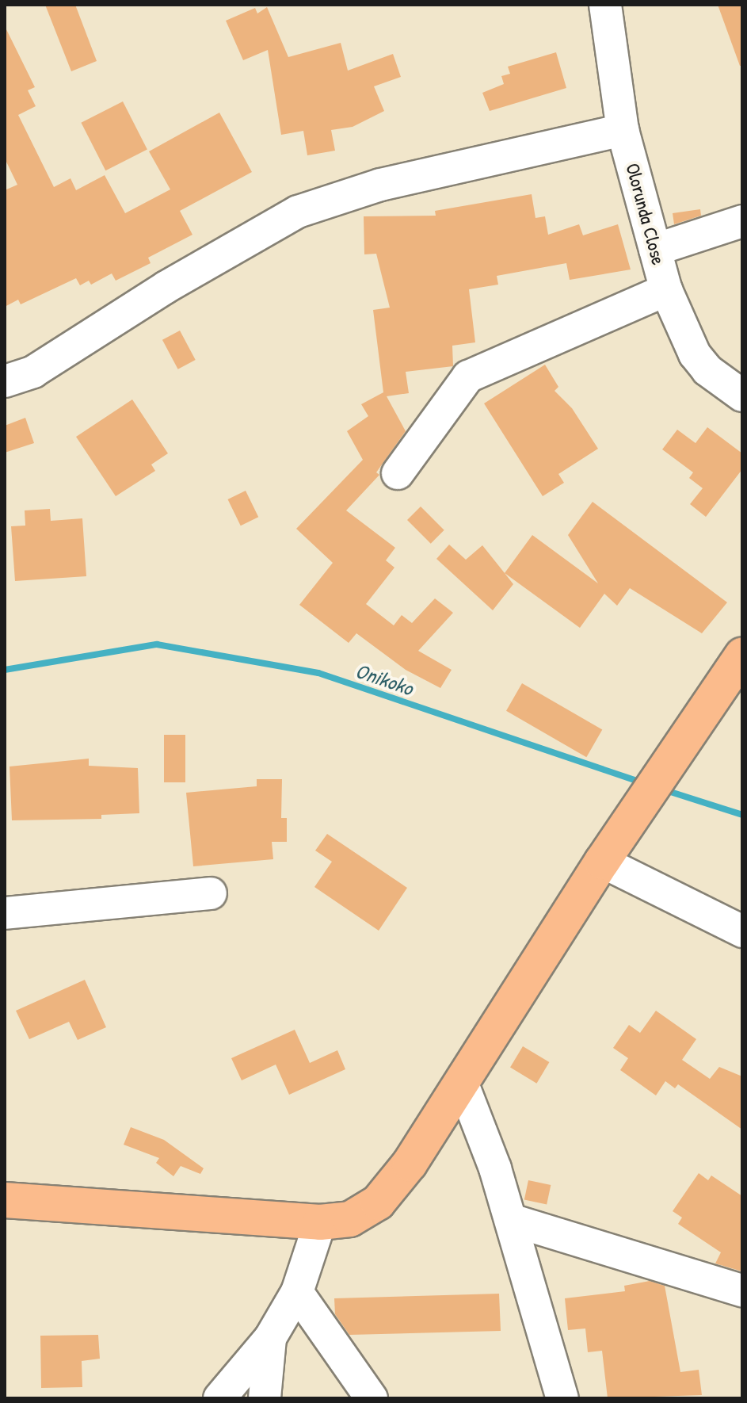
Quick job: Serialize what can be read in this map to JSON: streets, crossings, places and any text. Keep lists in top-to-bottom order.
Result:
{
  "streets": {
    "street": ["Olorunda Close"]
  },
  "water": ["Onikoko"]
}
